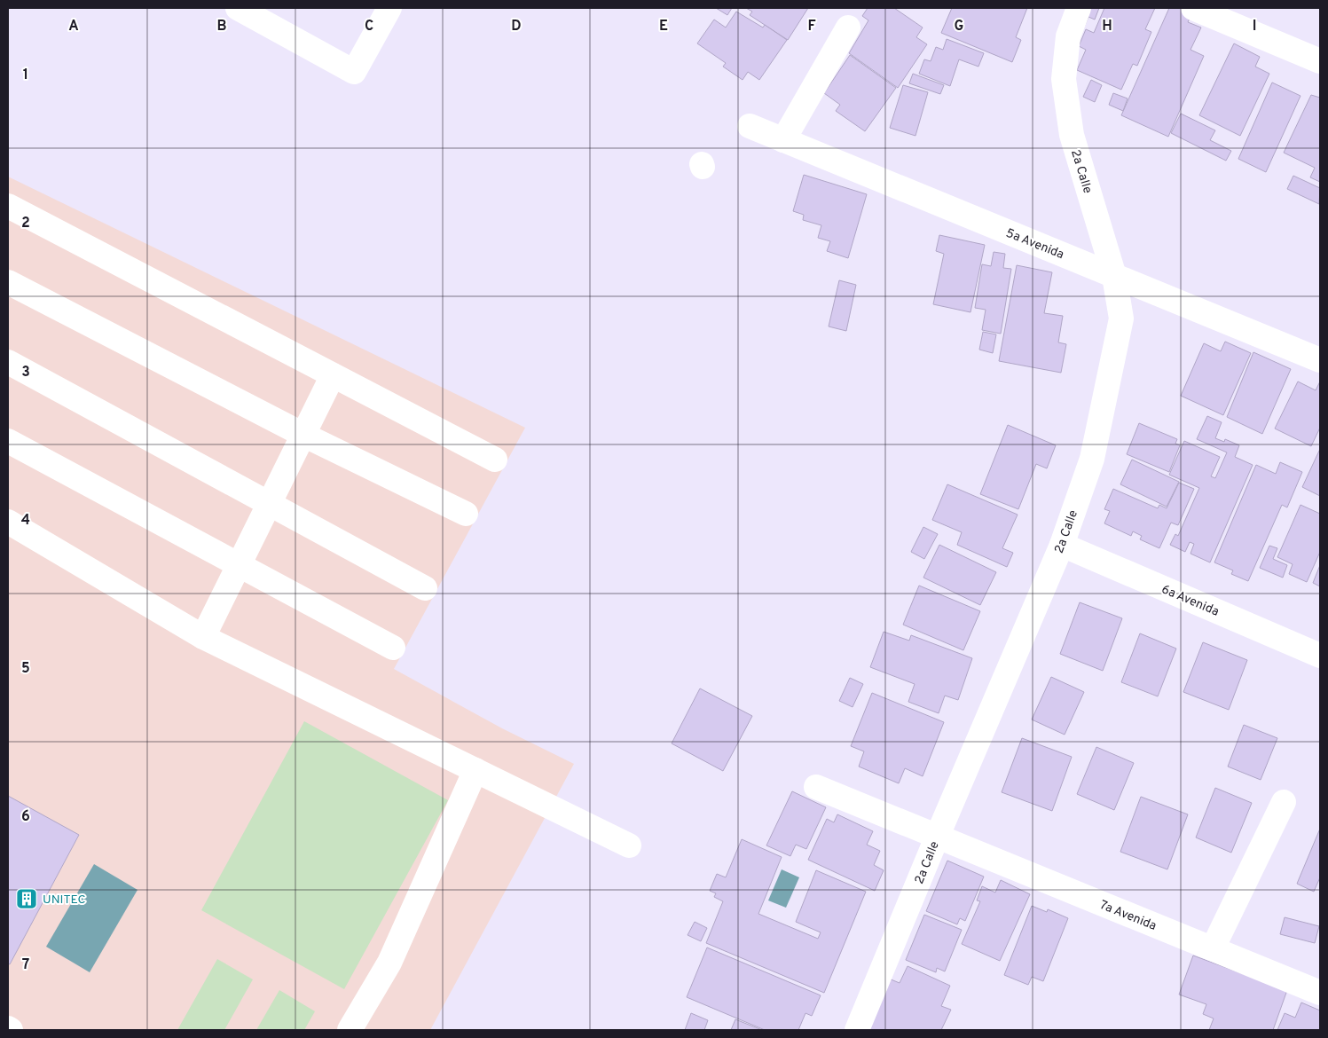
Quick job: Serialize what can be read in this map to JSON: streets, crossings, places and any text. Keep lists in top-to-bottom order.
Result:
{
  "streets": {
    "street": [
      "2a Calle",
      "5a Avenida",
      "6a Avenida",
      "7a Avenida"
    ]
  },
  "crossings": [
    ["2a Calle", "5a Avenida"],
    ["2a Calle", "6a Avenida"],
    ["2a Calle", "7a Avenida"]
  ],
  "places": {
    "building": ["UNITEC"]
  },
  "grid": {
    "columns": [
      "A",
      "B",
      "C",
      "D",
      "E",
      "F",
      "G",
      "H",
      "I"
    ],
    "rows": [
      "1",
      "2",
      "3",
      "4",
      "5",
      "6",
      "7"
    ]
  }
}
